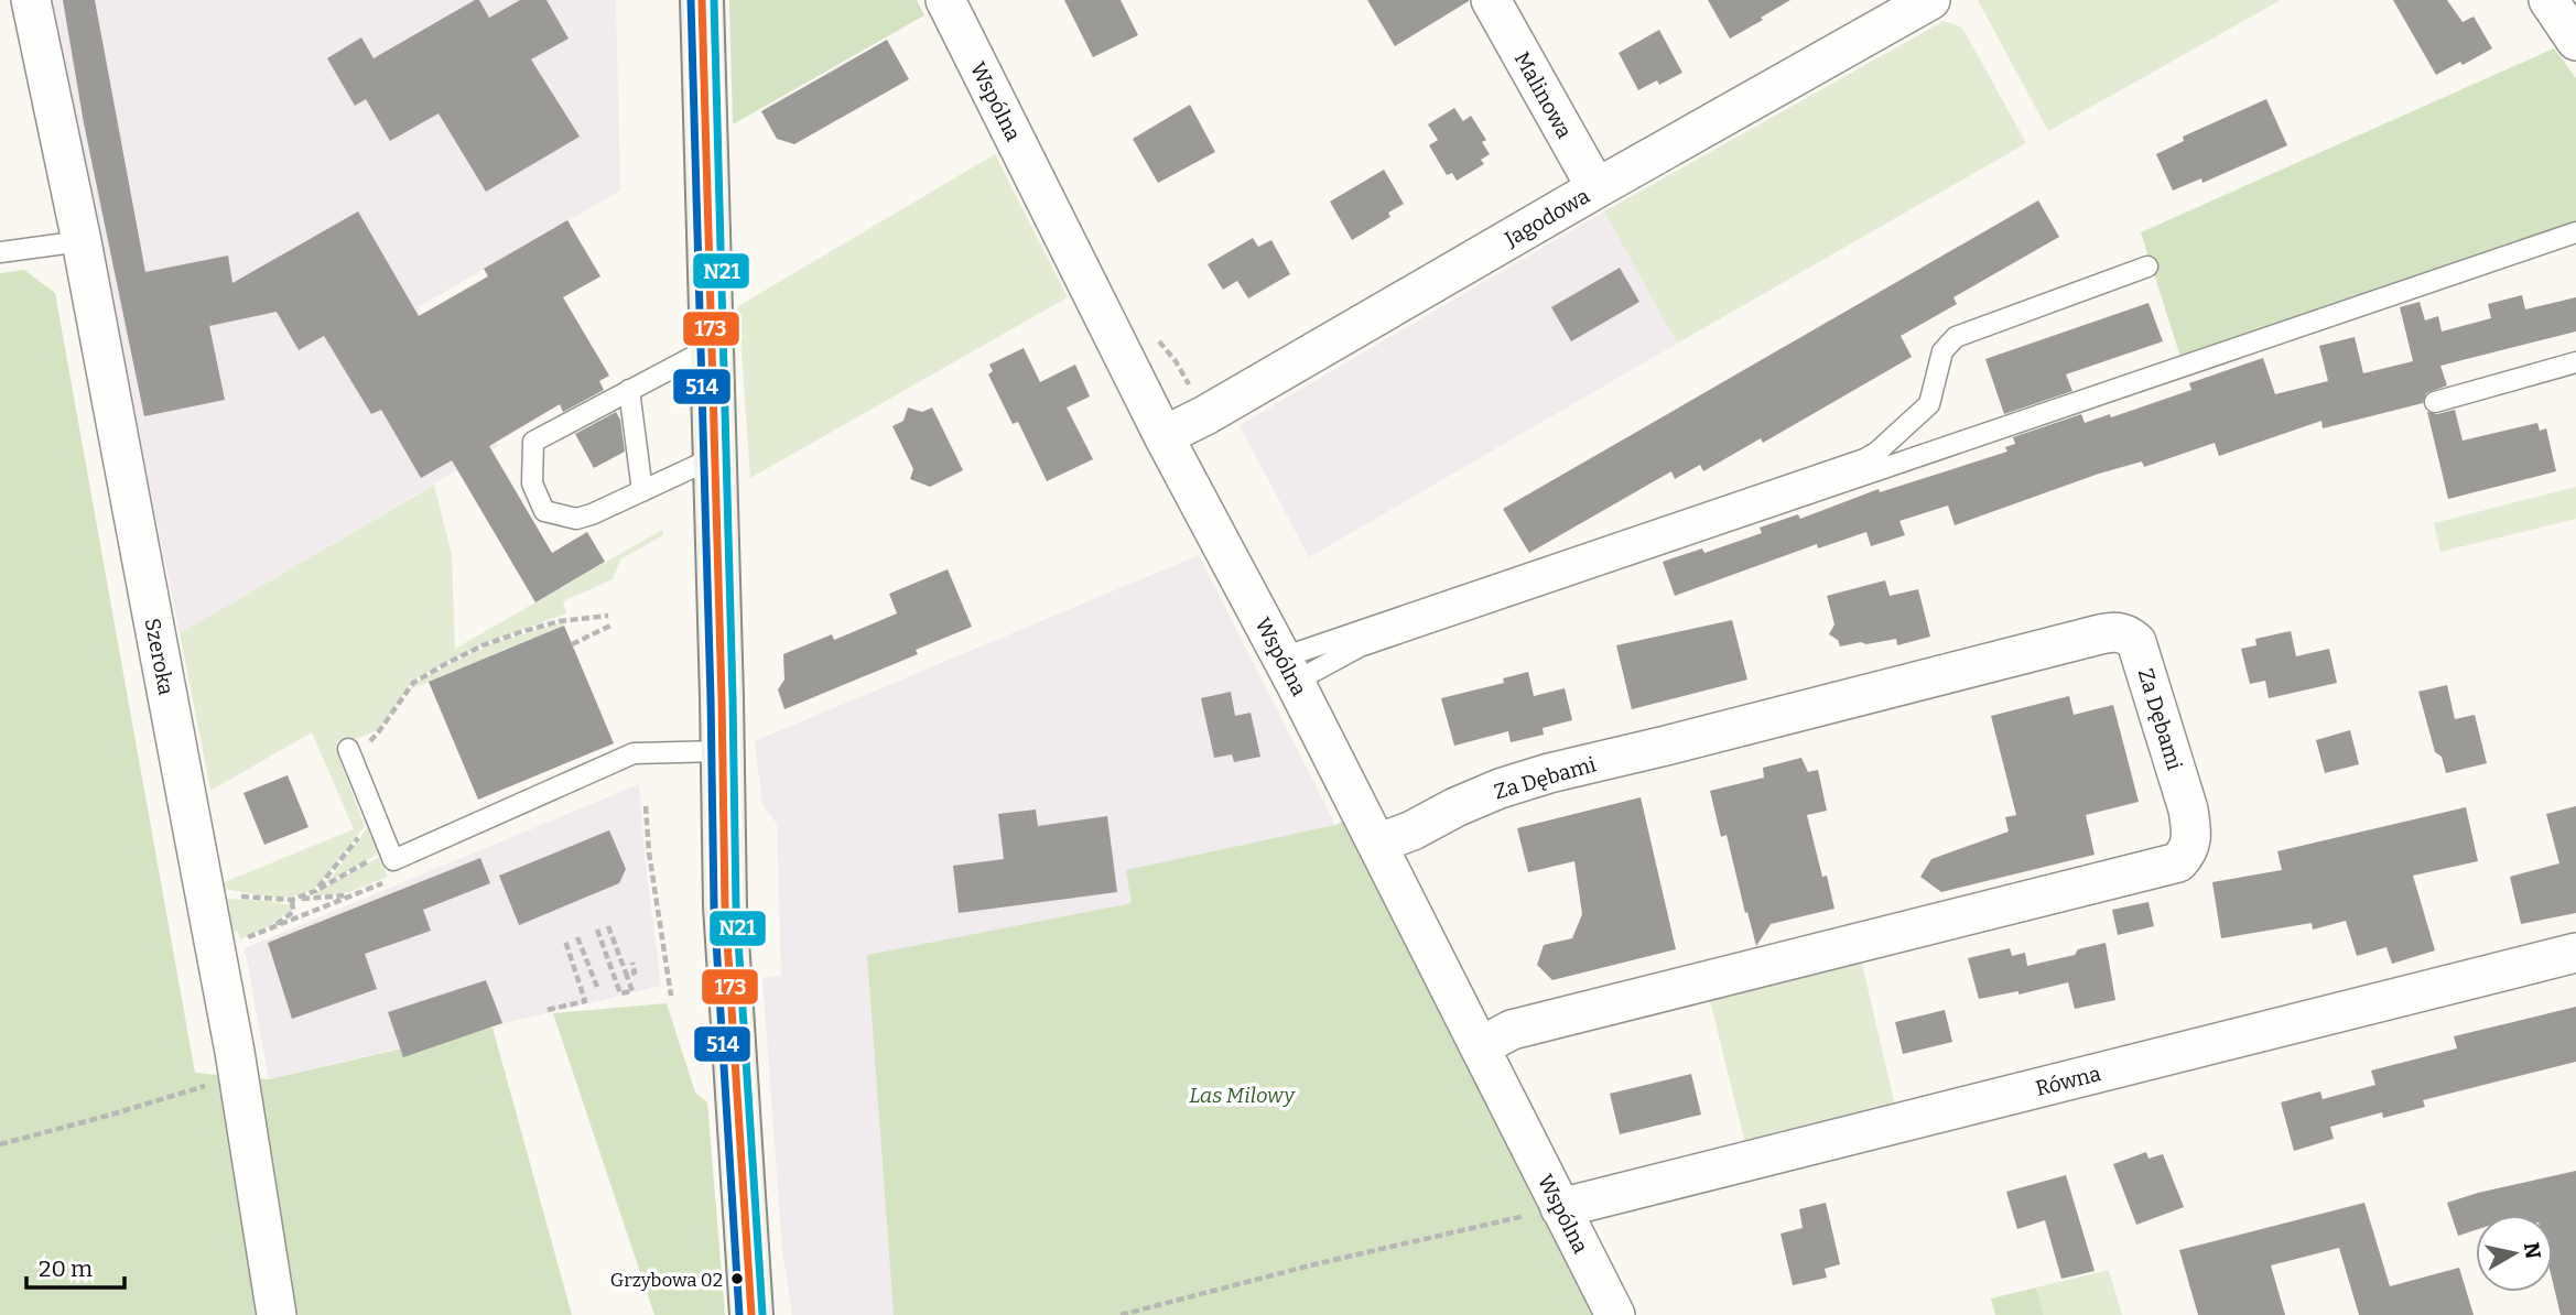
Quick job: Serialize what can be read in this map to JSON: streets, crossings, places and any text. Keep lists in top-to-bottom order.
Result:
{
  "streets": {
    "street": [
      "Malinowa",
      "Wspólna",
      "Jagodowa",
      "Szeroka",
      "Za Dębami",
      "Równa"
    ]
  },
  "crossings": [
    ["Malinowa", "Jagodowa"],
    ["Wspólna", "Jagodowa"],
    ["Wspólna", "Za Dębami"],
    ["Wspólna", "Równa"]
  ],
  "parks": ["Las Milowy"],
  "places": ["Grzybowa 02"],
  "lines": ["transit line 173", "transit line 514", "transit line N21"],
  "scale_bar": "20 m",
  "north": "right"
}
